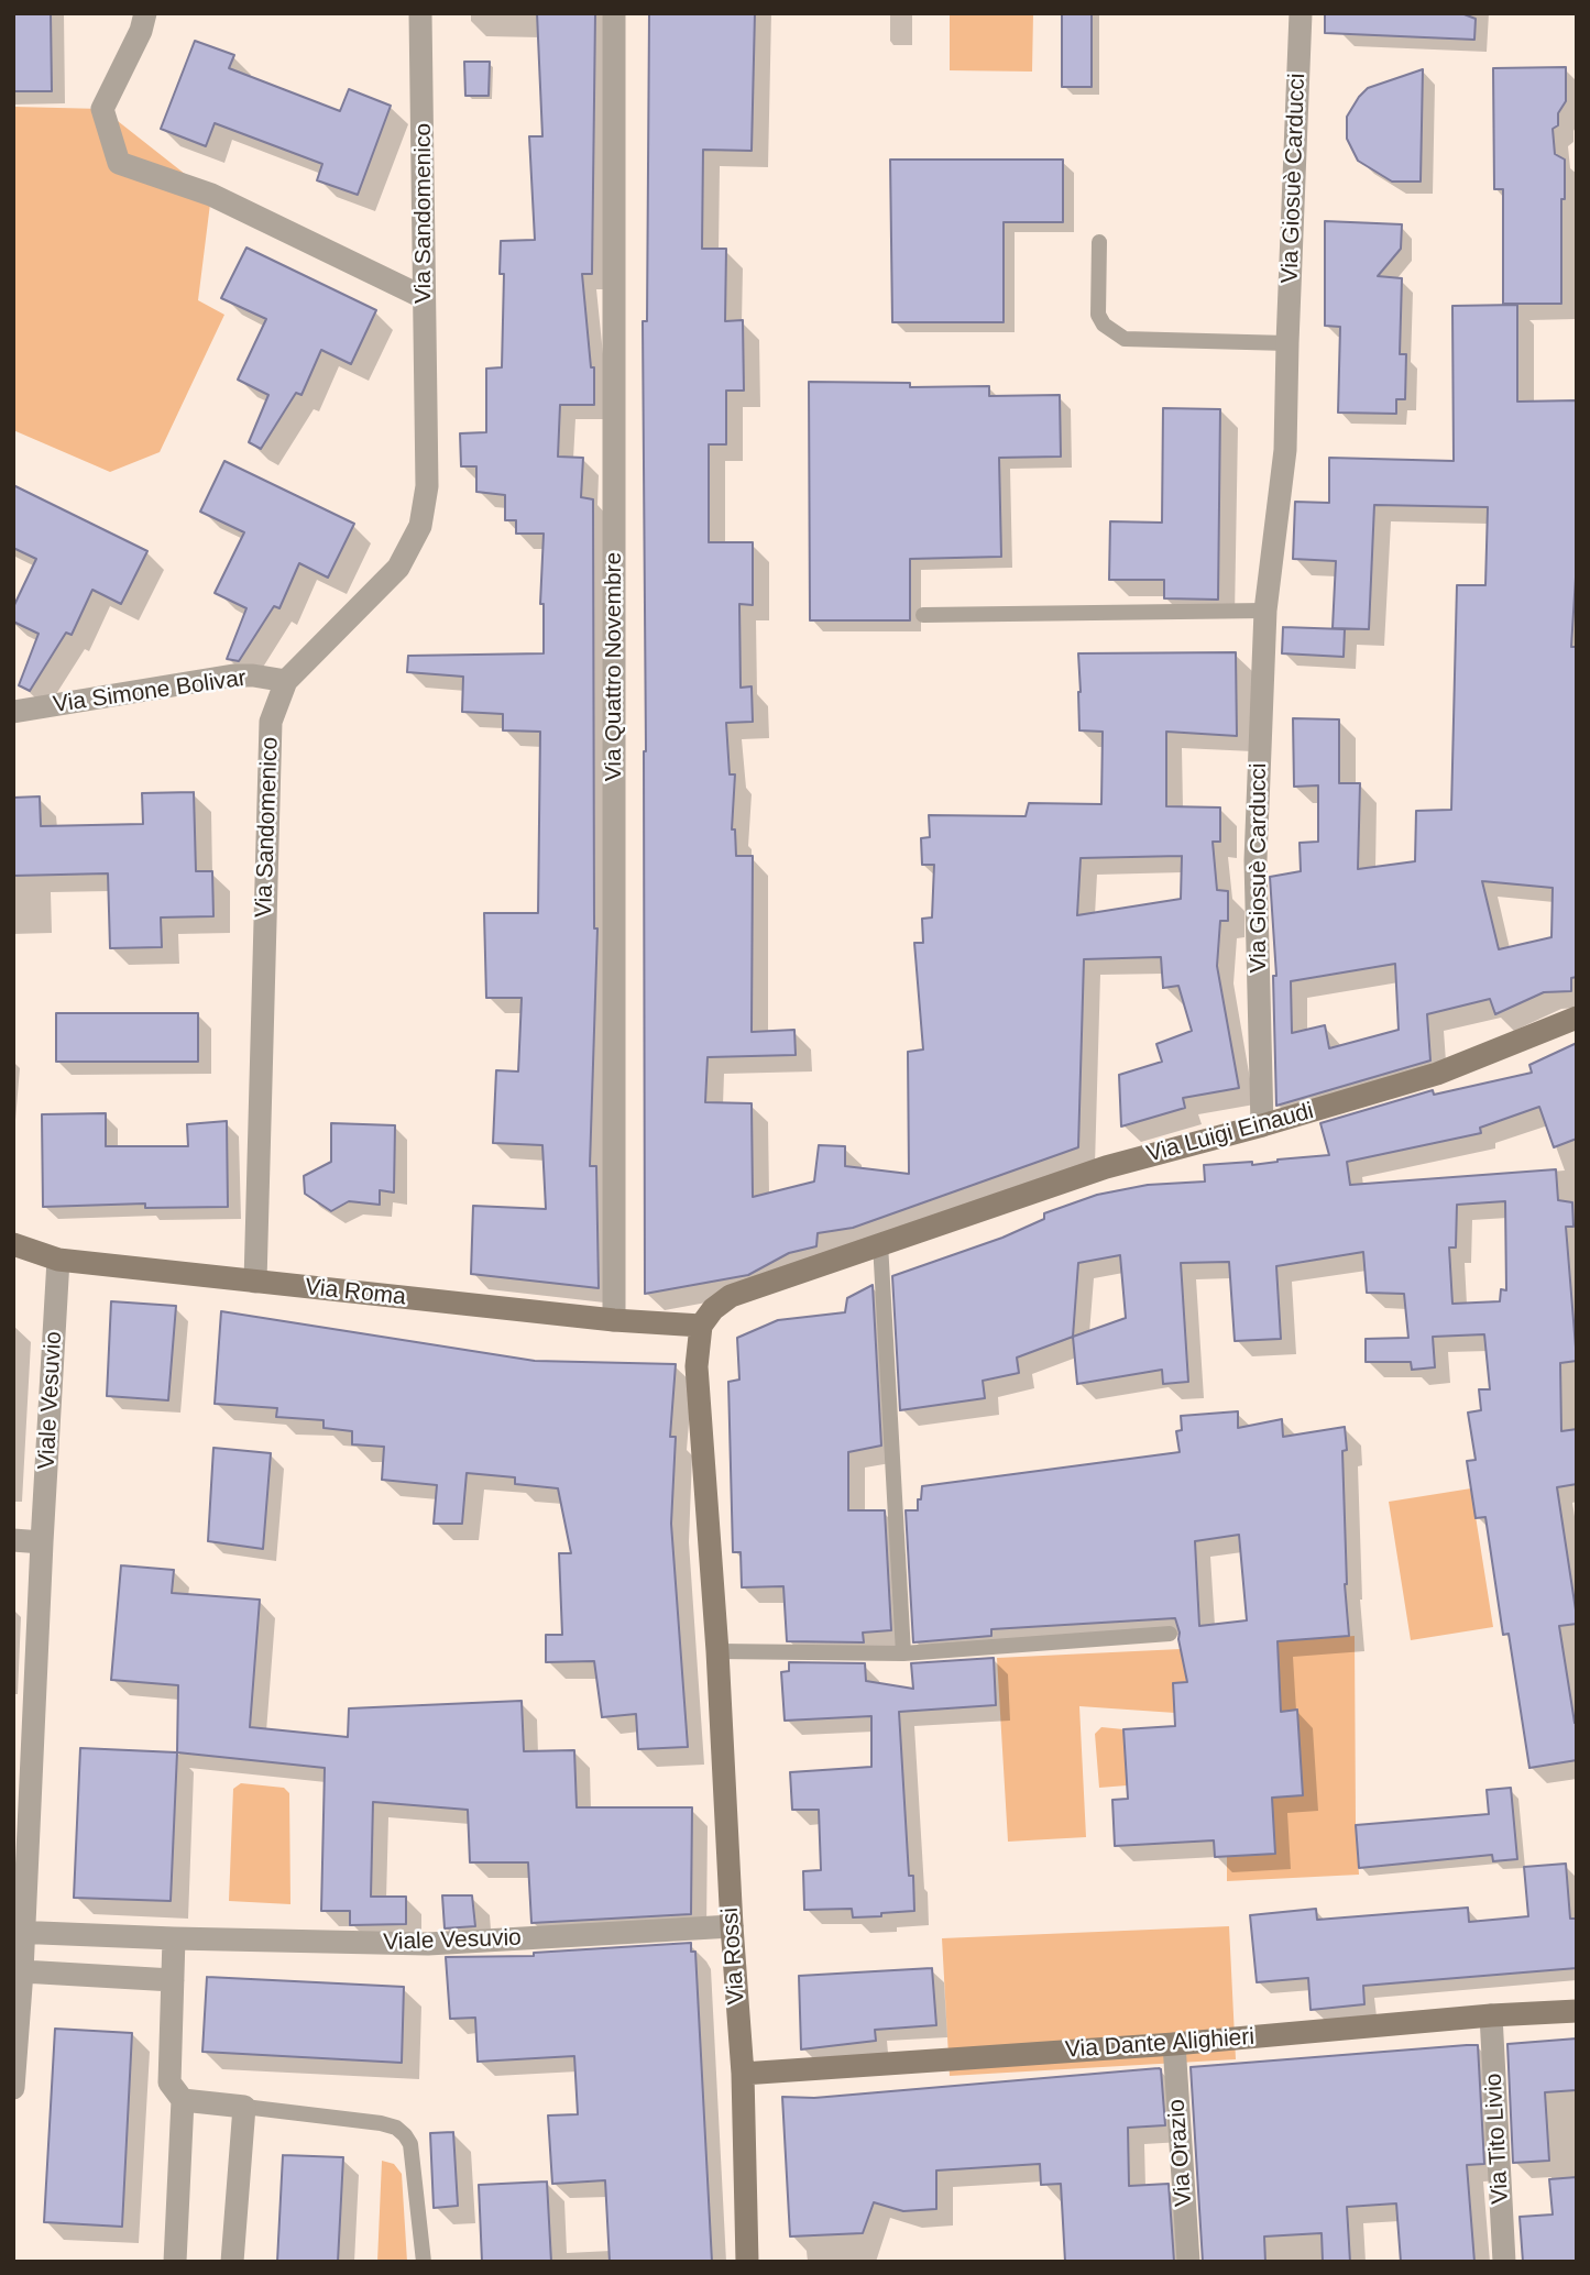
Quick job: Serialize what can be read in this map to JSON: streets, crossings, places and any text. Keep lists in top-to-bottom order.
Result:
{
  "streets": {
    "street": [
      "Via Giosuè Carducci",
      "Via Sandomenico",
      "Via Quattro Novembre",
      "Via Simone Bolivar",
      "Via Luigi Einaudi",
      "Via Roma",
      "Viale Vesuvio",
      "Via Rossi",
      "Via Dante Alighieri",
      "Via Tito Livio",
      "Via Orazio"
    ]
  },
  "crossings": [
    ["Via Giosuè Carducci", "Via Luigi Einaudi"],
    ["Via Sandomenico", "Via Simone Bolivar"],
    ["Via Sandomenico", "Via Roma"],
    ["Via Quattro Novembre", "Via Roma"],
    ["Via Luigi Einaudi", "Via Roma"],
    ["Via Luigi Einaudi", "Via Rossi"],
    ["Via Roma", "Viale Vesuvio"],
    ["Via Roma", "Via Rossi"],
    ["Viale Vesuvio", "Via Rossi"],
    ["Via Rossi", "Via Dante Alighieri"],
    ["Via Dante Alighieri", "Via Tito Livio"],
    ["Via Dante Alighieri", "Via Orazio"]
  ]
}
